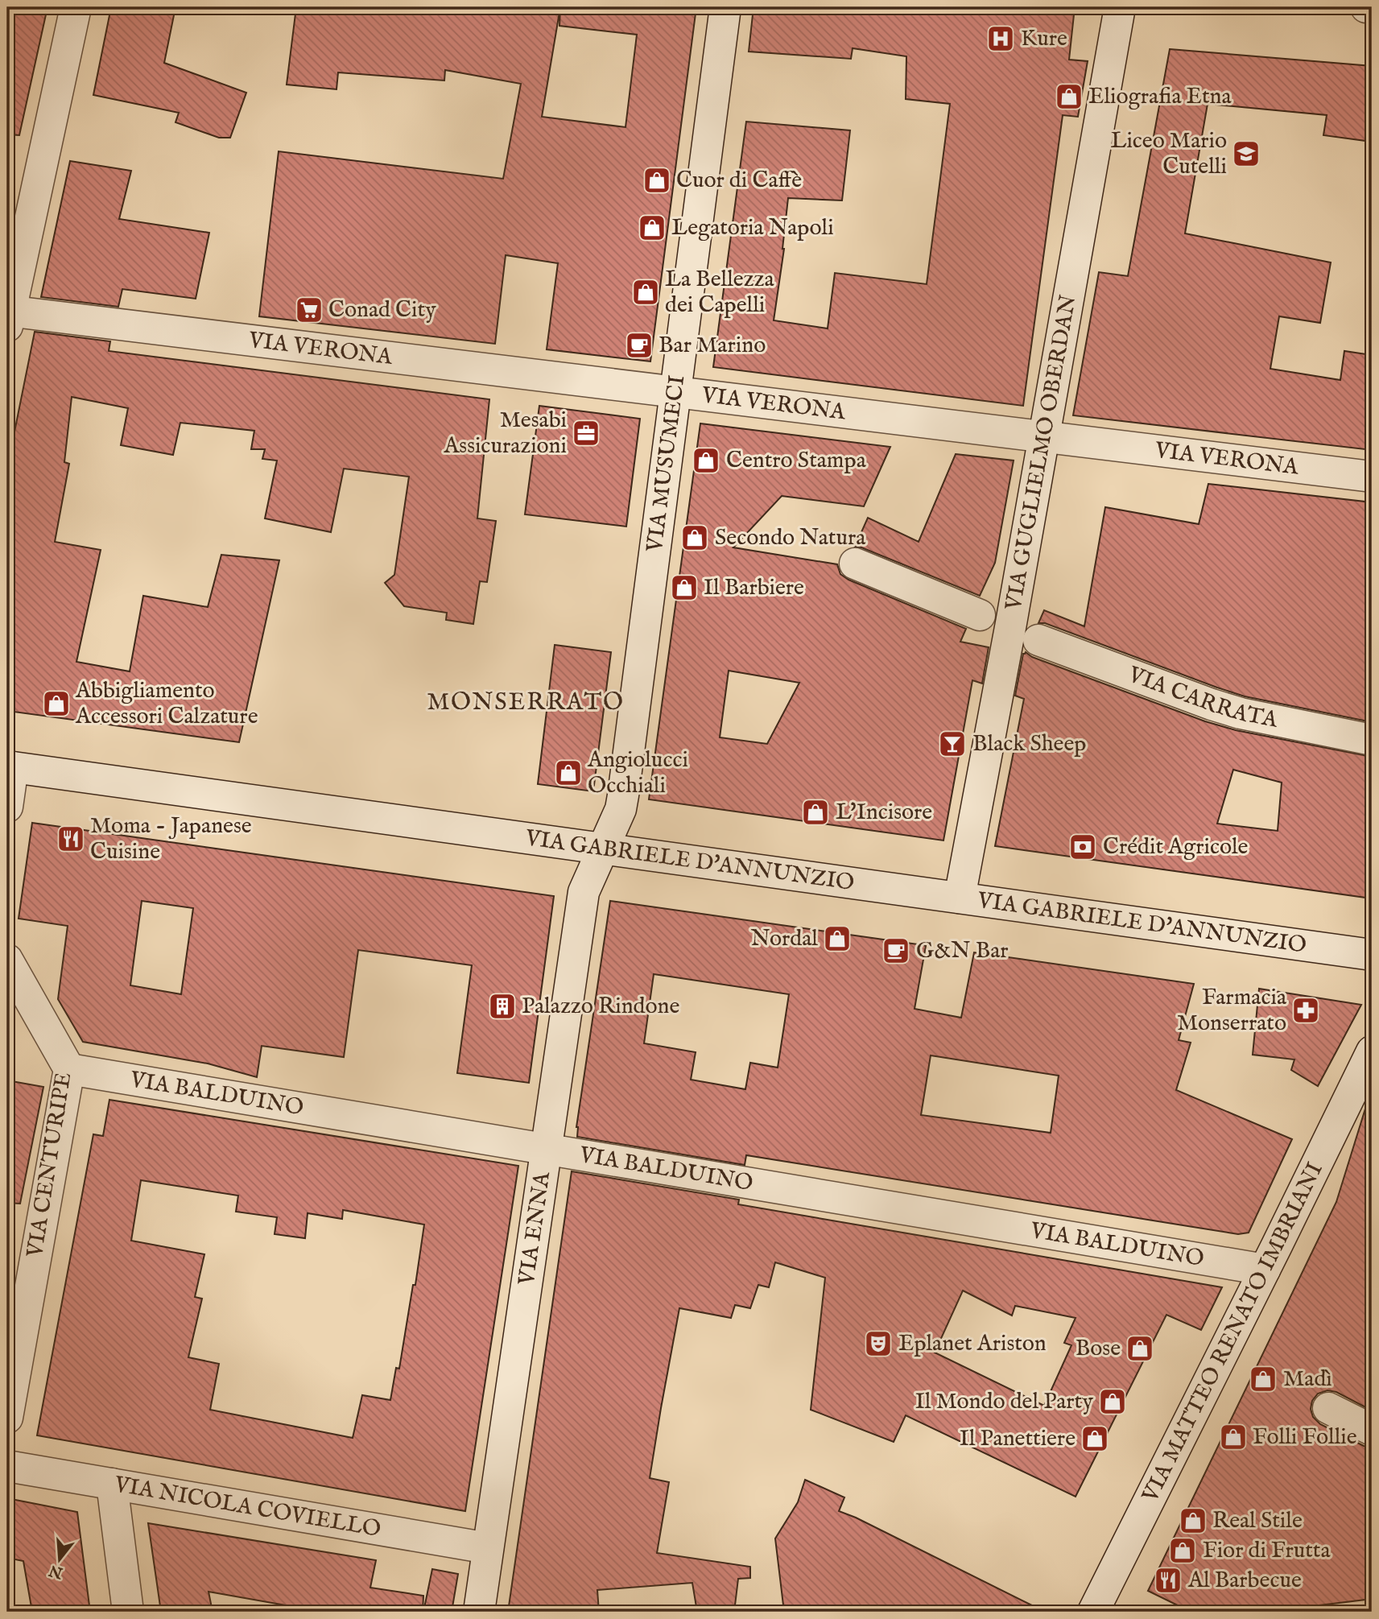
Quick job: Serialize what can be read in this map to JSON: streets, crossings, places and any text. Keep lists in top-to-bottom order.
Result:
{
  "streets": {
    "street": [
      "VIA VERONA",
      "VIA GUGLIELMO OBERDAN",
      "VIA MUSUMECI",
      "VIA CARRATA",
      "VIA GABRIELE D'ANNUNZIO",
      "VIA BALDUINO",
      "VIA CENTURIPE",
      "VIA ENNA",
      "VIA MATTEO RENATO IMBRIANI",
      "VIA NICOLA COVIELLO"
    ]
  },
  "crossings": [
    ["VIA VERONA", "VIA GUGLIELMO OBERDAN"],
    ["VIA VERONA", "VIA MUSUMECI"],
    ["VIA GUGLIELMO OBERDAN", "VIA GABRIELE D'ANNUNZIO"],
    ["VIA MUSUMECI", "VIA GABRIELE D'ANNUNZIO"],
    ["VIA MUSUMECI", "VIA ENNA"],
    ["VIA GABRIELE D'ANNUNZIO", "VIA ENNA"],
    ["VIA BALDUINO", "VIA CENTURIPE"],
    ["VIA BALDUINO", "VIA ENNA"],
    ["VIA BALDUINO", "VIA MATTEO RENATO IMBRIANI"],
    ["VIA ENNA", "VIA NICOLA COVIELLO"]
  ],
  "districts": ["MONSERRATO"],
  "places": {
    "hospital": ["Kure"],
    "shop": [
      "Eliografia Etna",
      "Cuor di Caffè",
      "Legatoria Napoli",
      "La Bellezza dei Capelli",
      "Centro Stampa",
      "Secondo Natura",
      "Il Barbiere",
      "Abbigliamento Accessori Calzature",
      "Angiolucci Occhiali",
      "L'Incisore",
      "Nordal",
      "Bose",
      "Madì",
      "Il Mondo del Party",
      "Folli Follie",
      "Il Panettiere",
      "Real Stile",
      "Fior di Frutta"
    ],
    "school or university": ["Liceo Mario Cutelli"],
    "supermarket": ["Conad City"],
    "cafe": ["Bar Marino", "G&N Bar"],
    "office": ["Mesabi Assicurazioni"],
    "bar": ["Black Sheep"],
    "restaurant": ["Moma - Japanese Cuisine", "Al Barbecue"],
    "bank": ["Crédit Agricole"],
    "building": ["Palazzo Rindone"],
    "pharmacy": ["Farmacia Monserrato"],
    "theatre": ["Eplanet Ariston"]
  },
  "north": "bottom"
}
